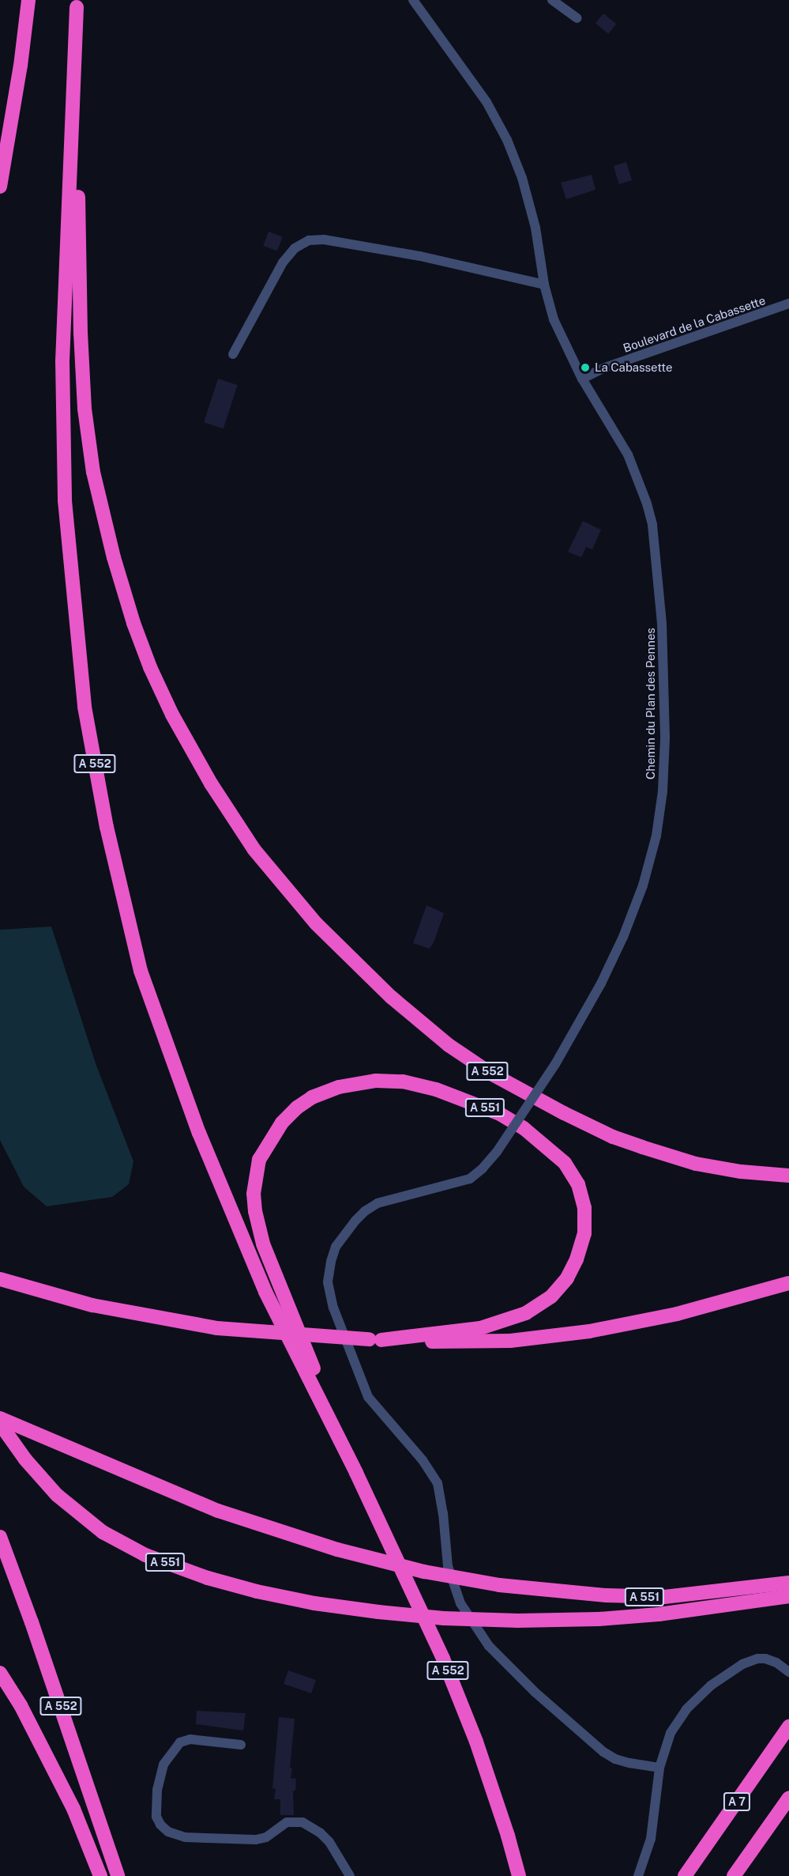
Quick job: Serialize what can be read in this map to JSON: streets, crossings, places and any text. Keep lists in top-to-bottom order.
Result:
{
  "streets": {
    "highway": ["A 552", "A 551", "A 7"],
    "street": ["Boulevard de la Cabassette", "Chemin du Plan des Pennes"]
  },
  "crossings": [
    ["Boulevard de la Cabassette", "Chemin du Plan des Pennes"],
    ["A 552", "A 551"]
  ],
  "places": ["La Cabassette"]
}
